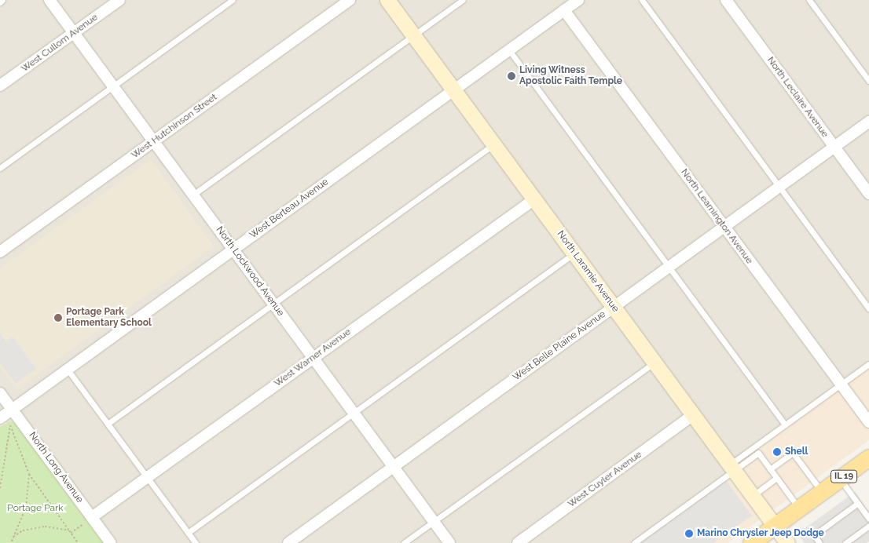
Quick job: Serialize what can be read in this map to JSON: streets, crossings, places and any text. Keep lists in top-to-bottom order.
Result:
{
  "streets": {
    "main road": ["IL 19"],
    "street": [
      "West Cullom Avenue",
      "North Leclaire Avenue",
      "West Hutchinson Street",
      "West Berteau Avenue",
      "North Leamington Avenue",
      "North Lockwood Avenue",
      "North Laramie Avenue",
      "West Belle Plaine Avenue",
      "West Warner Avenue",
      "North Long Avenue",
      "West Cuyler Avenue"
    ]
  },
  "crossings": [
    ["West Cullom Avenue", "North Lockwood Avenue"],
    ["North Leclaire Avenue", "West Belle Plaine Avenue"],
    ["West Hutchinson Street", "North Lockwood Avenue"],
    ["West Berteau Avenue", "North Leamington Avenue"],
    ["West Berteau Avenue", "North Lockwood Avenue"],
    ["West Berteau Avenue", "North Laramie Avenue"],
    ["West Berteau Avenue", "North Long Avenue"],
    ["North Leamington Avenue", "West Belle Plaine Avenue"],
    ["North Lockwood Avenue", "West Belle Plaine Avenue"],
    ["North Lockwood Avenue", "West Warner Avenue"],
    ["North Laramie Avenue", "West Belle Plaine Avenue"],
    ["North Laramie Avenue", "West Warner Avenue"],
    ["North Laramie Avenue", "IL 19"],
    ["North Laramie Avenue", "West Cuyler Avenue"],
    ["West Warner Avenue", "North Long Avenue"]
  ],
  "parks": ["Portage Park"],
  "places": [
    "Living Witness Apostolic Faith Temple",
    "Portage Park Elementary School",
    "Shell",
    "Marino Chrysler Jeep Dodge"
  ]
}
